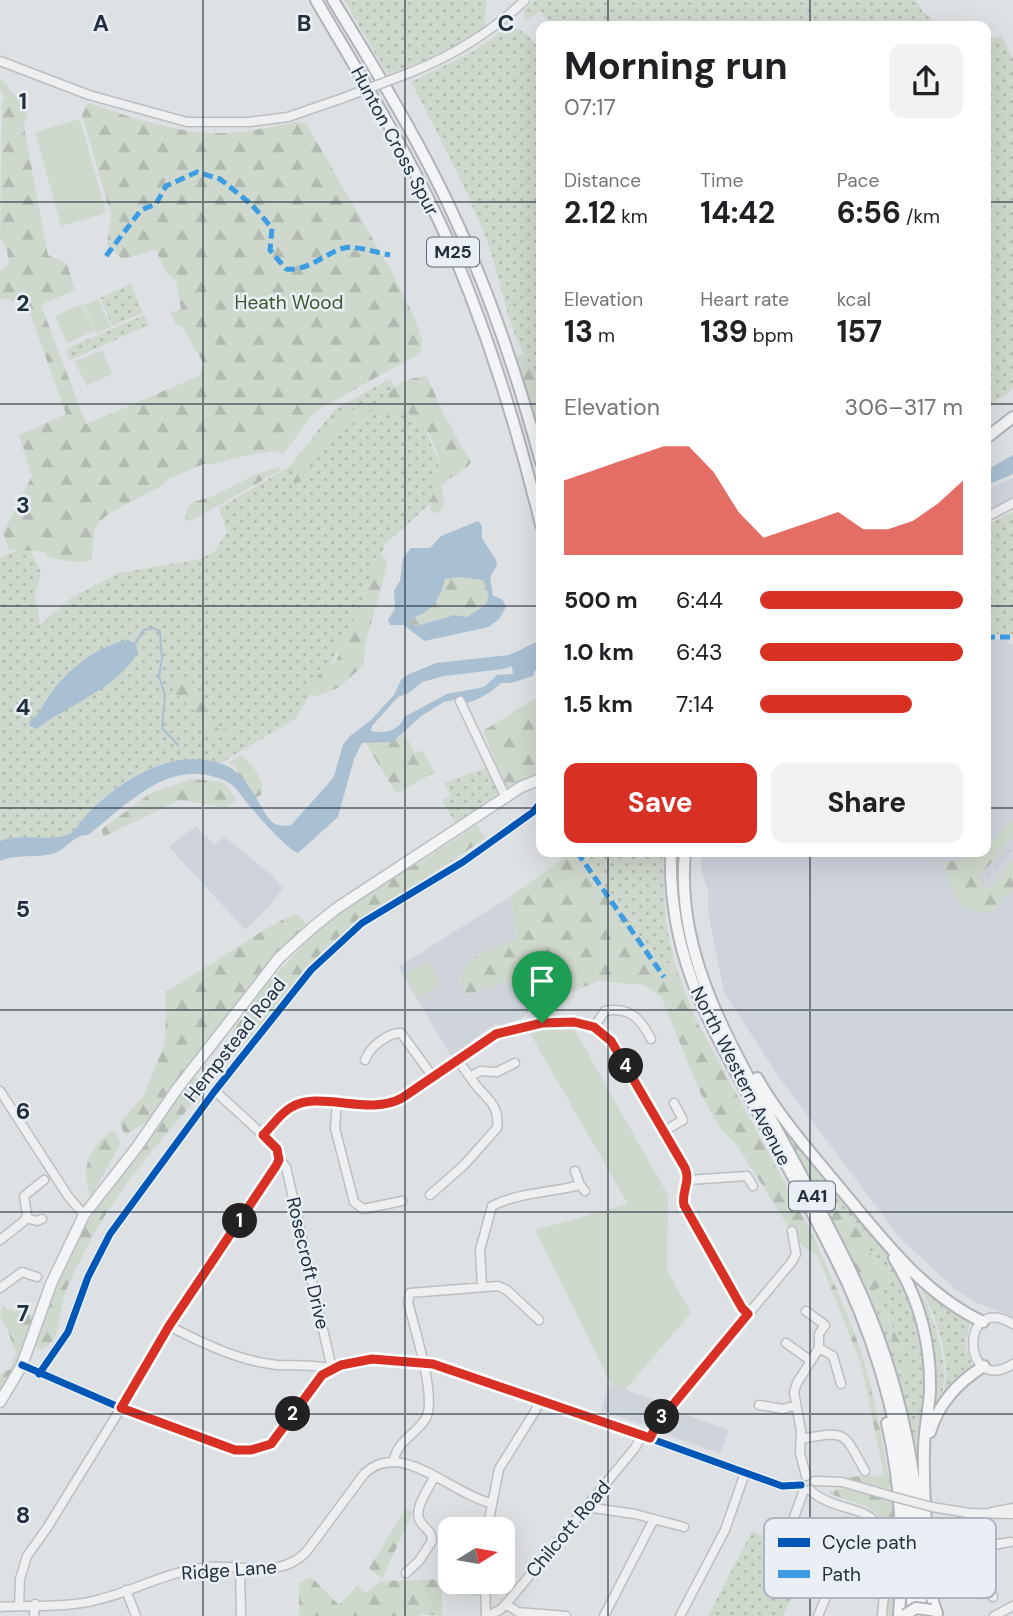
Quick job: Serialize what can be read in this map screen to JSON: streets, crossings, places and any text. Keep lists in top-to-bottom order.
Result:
{
  "streets": {
    "highway": [
      "Hunton Cross Spur",
      "M25",
      "North Western Avenue",
      "A41"
    ],
    "main road": ["Hempstead Road"],
    "street": ["Rosecroft Drive", "Chilcott Road", "Ridge Lane"]
  },
  "crossings": [
    ["Hempstead Road", "Rosecroft Drive"]
  ],
  "parks": ["Heath Wood"],
  "legend": ["Cycle path", "Path"],
  "north": "right",
  "page": {
    "heading": ["Morning run", "07:17"],
    "stats": [
      ["Distance", "2.12 km"],
      ["Time", "14:42"],
      ["Pace", "6:56 /km"],
      ["Elevation", "13 m"],
      ["Heart rate", "139 bpm"],
      ["kcal", "157"]
    ],
    "chart": ["Elevation", "306–317 m"],
    "list": [
      {
        "name": "500 m",
        "note": "6:44"
      },
      {
        "name": "1.0 km",
        "note": "6:43"
      },
      {
        "name": "1.5 km",
        "note": "7:14"
      }
    ],
    "buttons": ["Save", "Share"],
    "pins": [
      "4",
      "1",
      "2",
      "3"
    ]
  },
  "grid": {
    "columns": ["A", "B", "C"],
    "rows": [
      "1",
      "2",
      "3",
      "4",
      "5",
      "6",
      "7",
      "8"
    ]
  }
}
